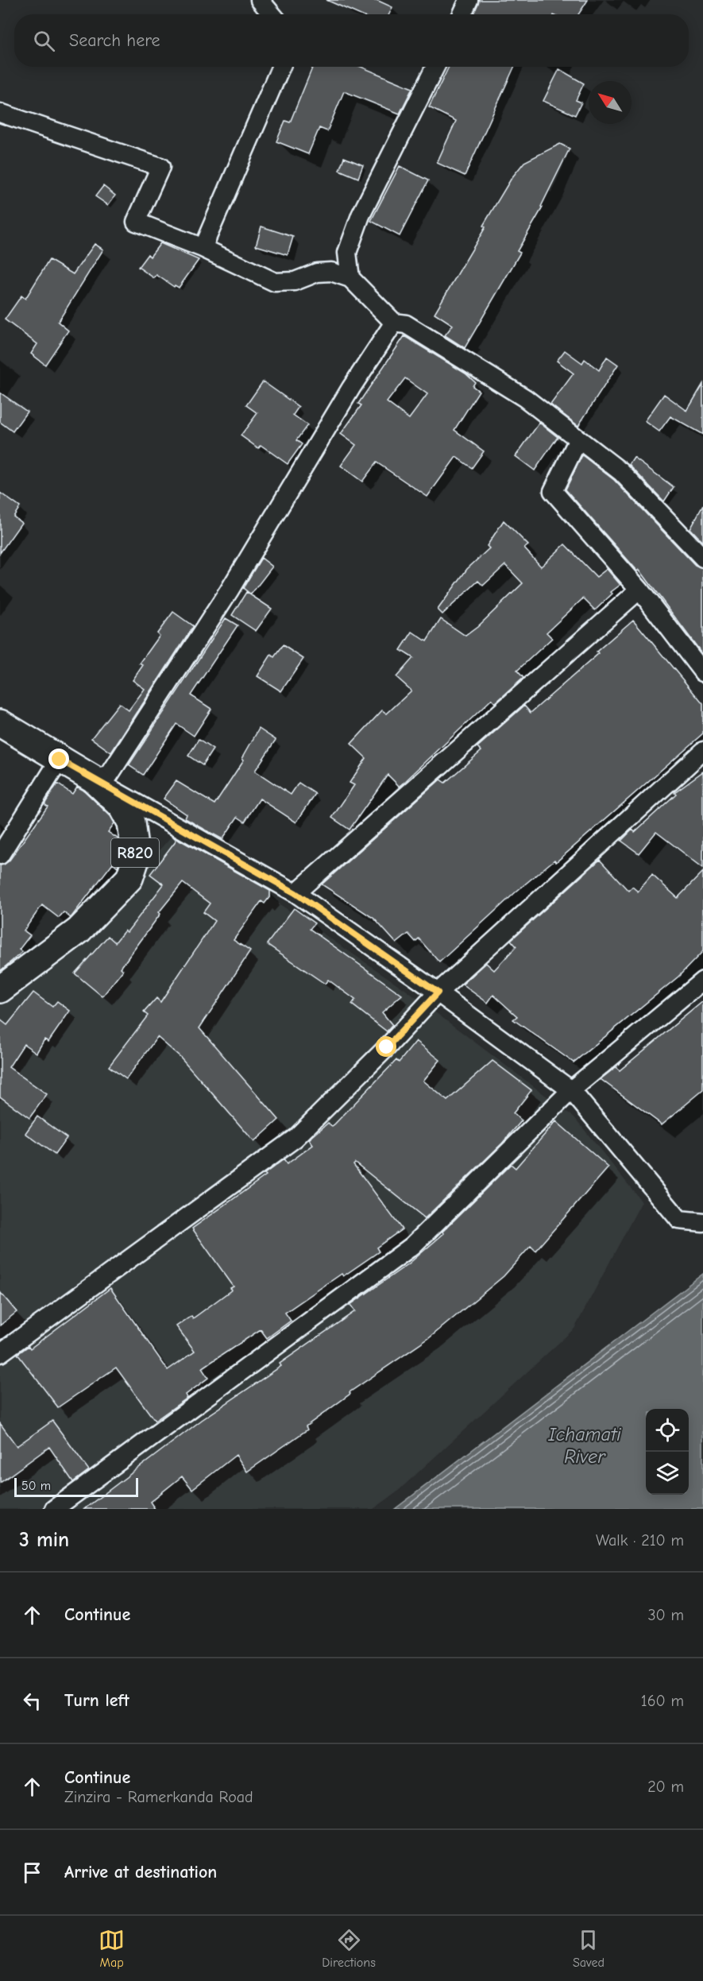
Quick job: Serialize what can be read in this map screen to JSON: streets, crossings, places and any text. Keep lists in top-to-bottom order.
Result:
{
  "streets": {
    "main road": ["R820"]
  },
  "water": ["Ichamati River"],
  "scale_bar": "50 m",
  "north": "top left",
  "page": {
    "search": "Search here",
    "scale": "50 m",
    "heading": ["3 min", "Walk · 210 m"],
    "list": [
      ["Continue", "30 m"],
      ["Turn left", "160 m"],
      ["Continue", "Zinzira - Ramerkanda Road", "20 m"],
      "Arrive at destination"
    ],
    "nav": ["Map", "Directions", "Saved"]
  }
}
